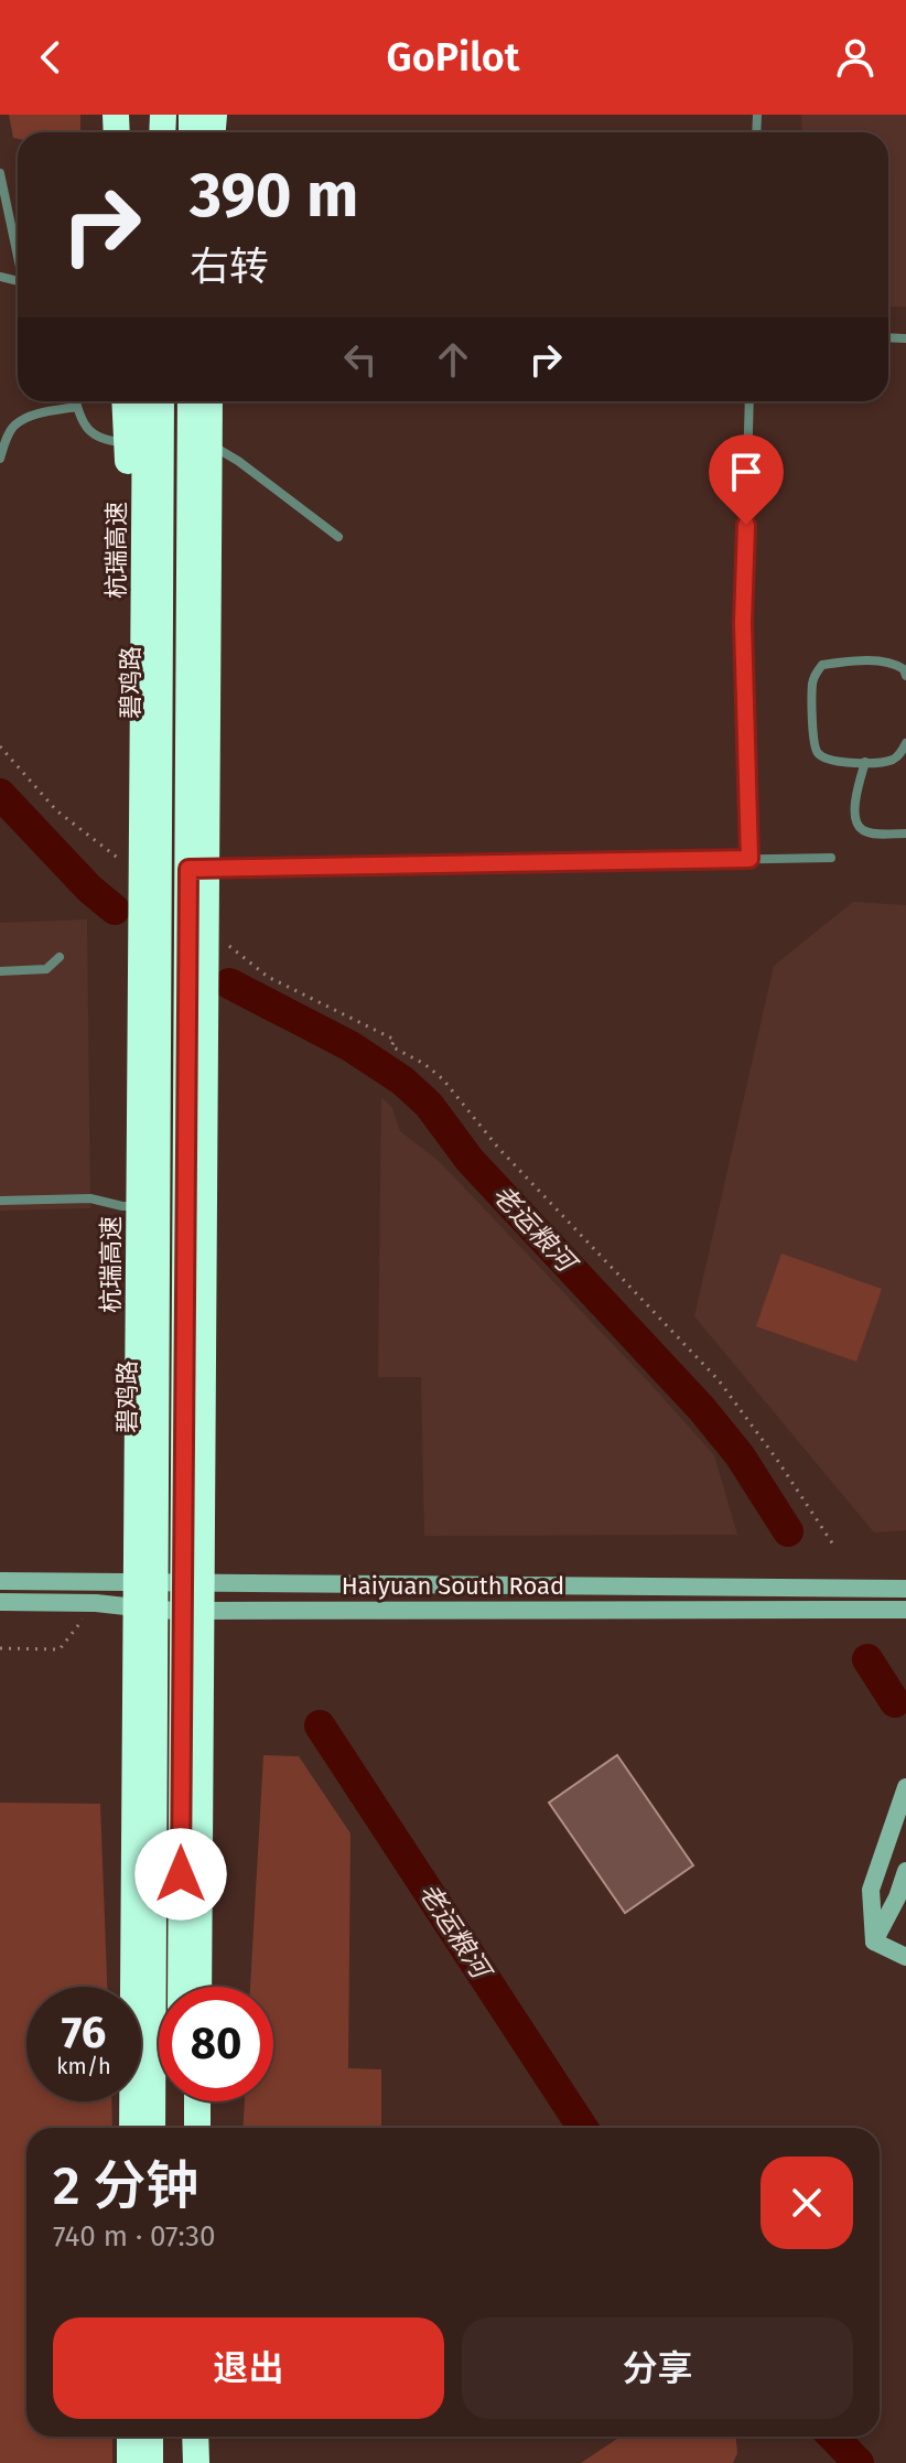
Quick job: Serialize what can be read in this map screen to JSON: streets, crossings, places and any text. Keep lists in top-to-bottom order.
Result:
{
  "streets": {
    "highway": ["杭瑞高速", "碧鸡路"],
    "main road": ["Haiyuan South Road"]
  },
  "crossings": [
    ["碧鸡路", "Haiyuan South Road"]
  ],
  "water": ["老运粮河"],
  "page": {
    "header": "GoPilot",
    "turn": ["390 m", "右转"],
    "speed": "76 km/h",
    "limit": "80",
    "heading": ["2 分钟", "740 m · 07:30"],
    "buttons": ["退出", "分享"]
  }
}
